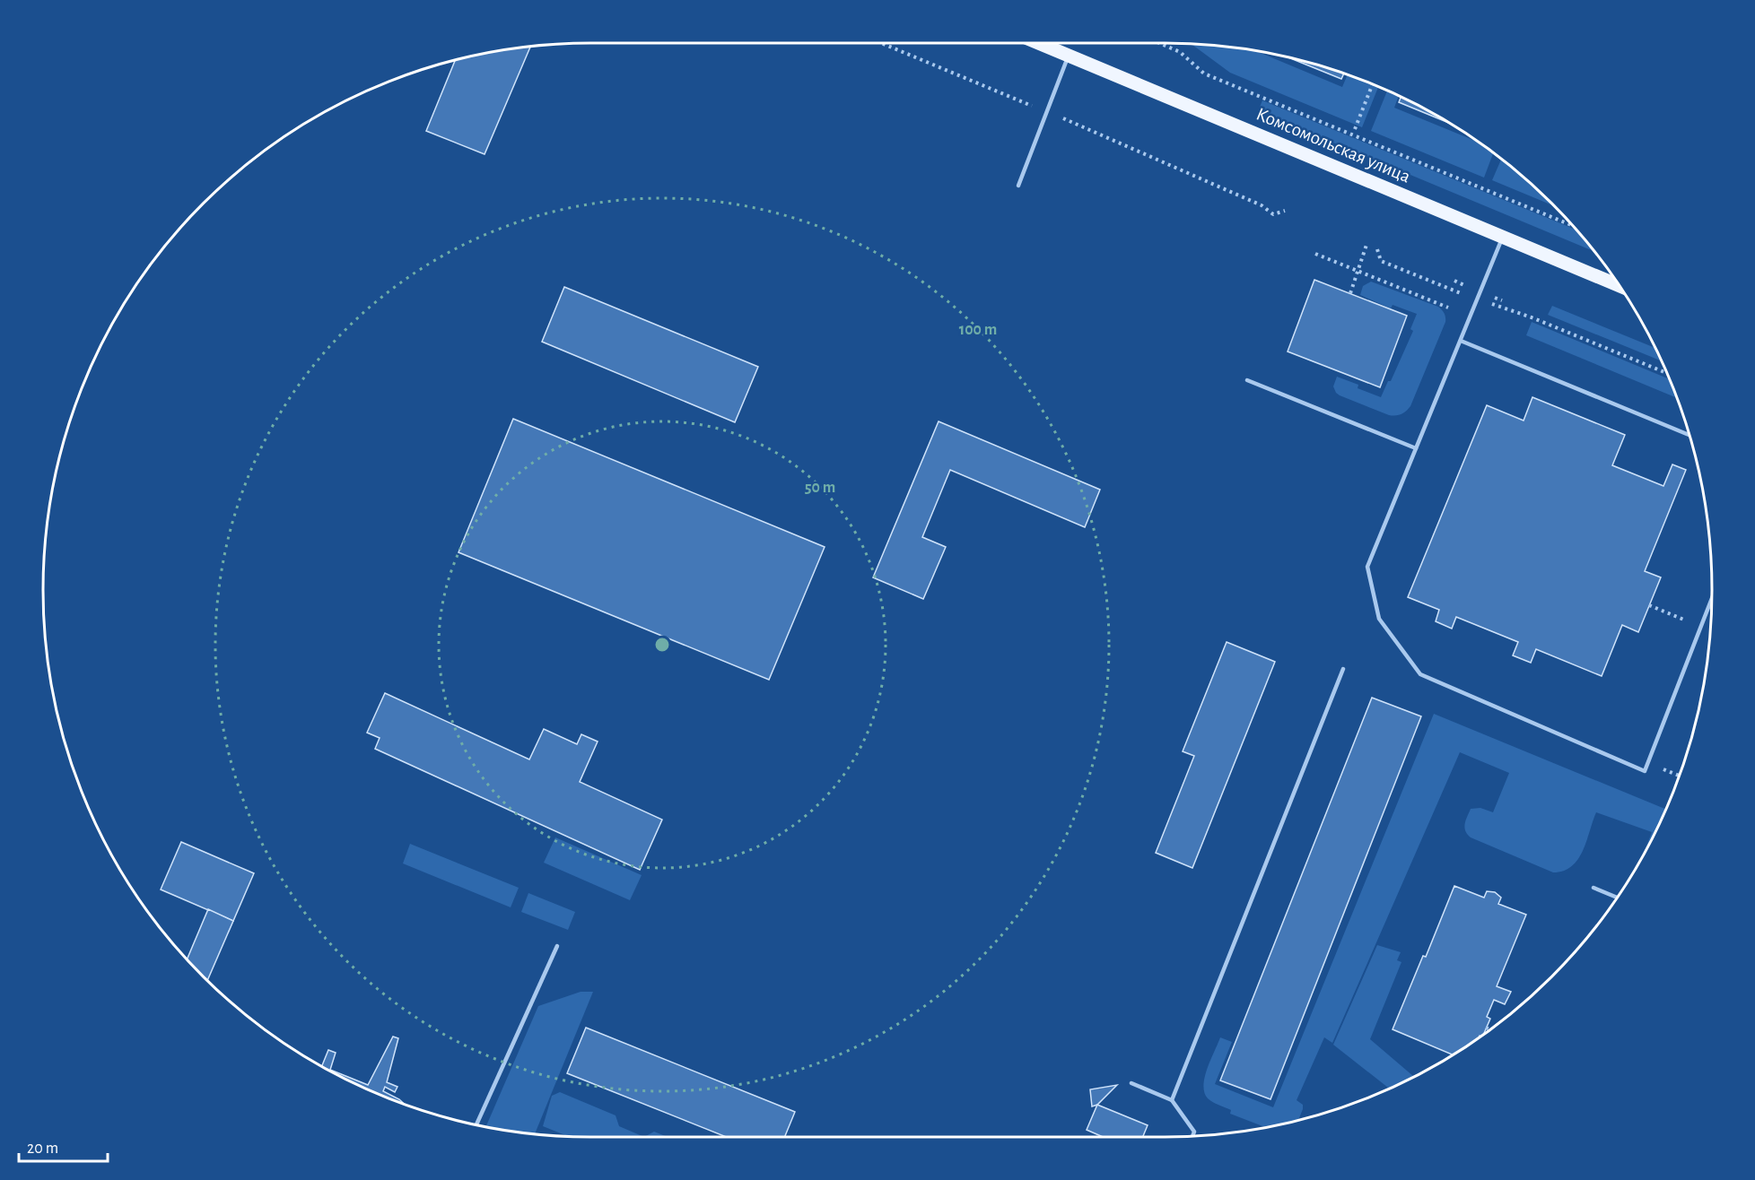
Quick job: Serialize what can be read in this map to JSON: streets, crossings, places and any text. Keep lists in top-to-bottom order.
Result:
{
  "streets": {
    "main road": ["Комсомольская улица"]
  },
  "scale_bar": "20 m",
  "rings": ["100 m", "50 m"]
}
